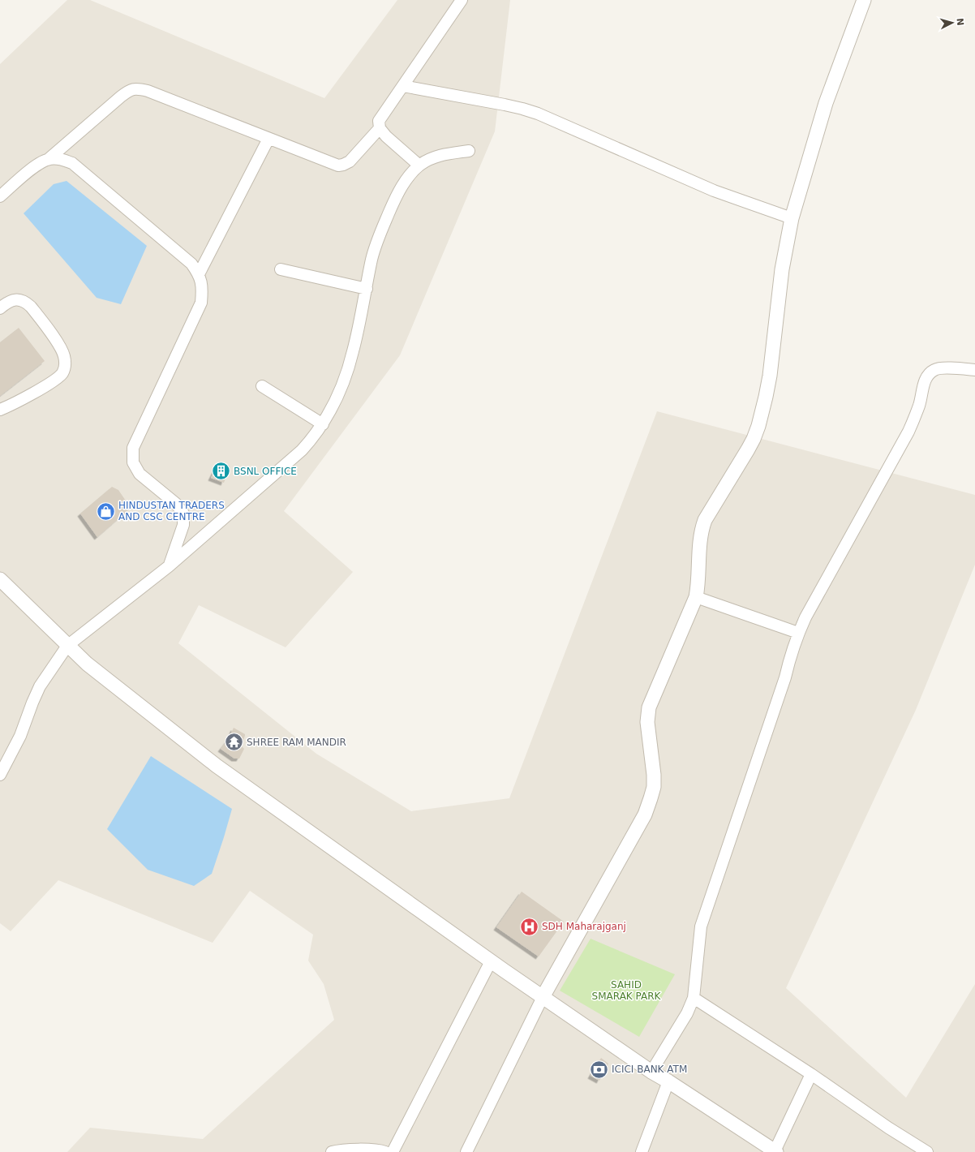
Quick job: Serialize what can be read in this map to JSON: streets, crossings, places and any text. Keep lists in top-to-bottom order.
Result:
{
  "parks": ["SAHID SMARAK PARK"],
  "places": {
    "building": ["BSNL OFFICE"],
    "shop": ["HINDUSTAN TRADERS AND CSC CENTRE"],
    "temple": ["SHREE RAM MANDIR"],
    "hospital": ["SDH Maharajganj"],
    "bank": ["ICICI BANK ATM"]
  },
  "north": "right"
}
